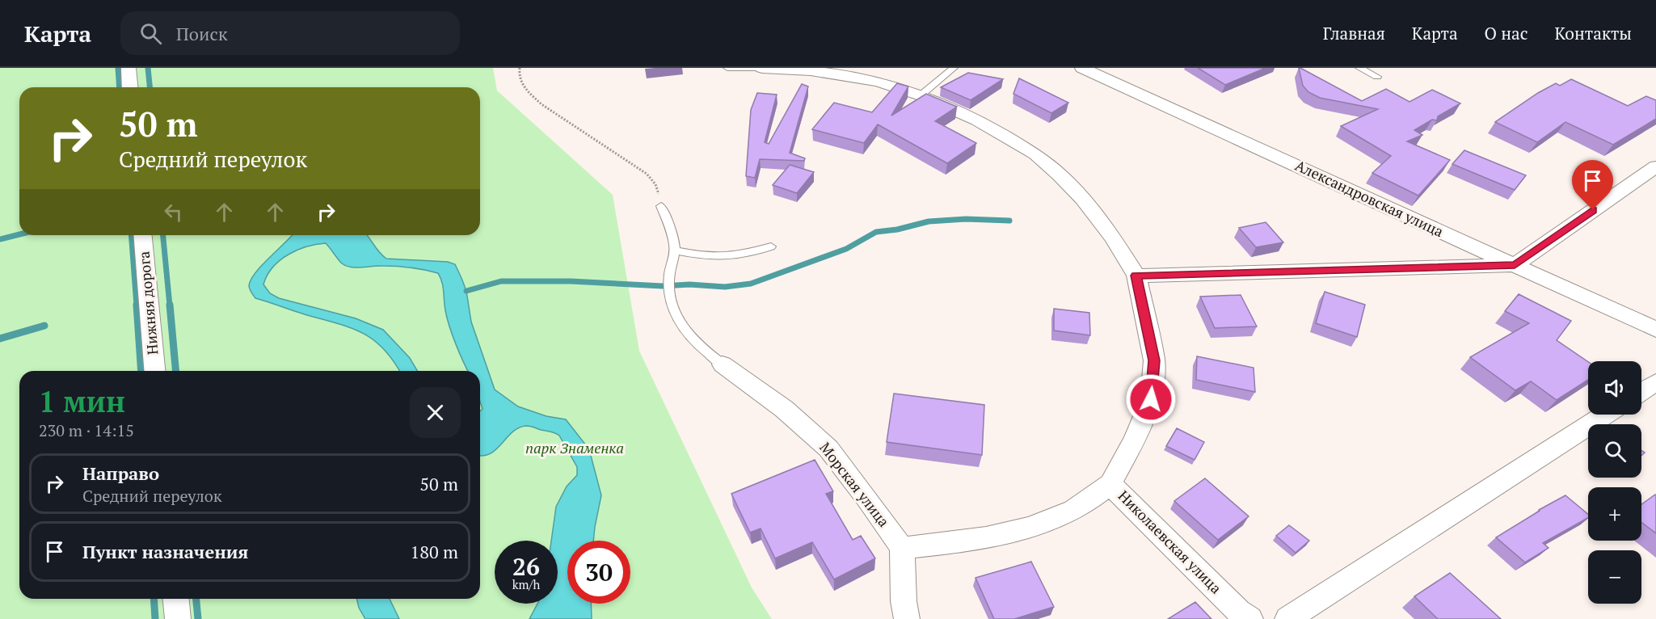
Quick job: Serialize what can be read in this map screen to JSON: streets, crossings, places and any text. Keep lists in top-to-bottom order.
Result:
{
  "streets": {
    "street": [
      "Александровская улица",
      "Нижняя дорога",
      "Морская улица",
      "Николаевская улица"
    ]
  },
  "parks": ["парк Знаменка"],
  "page": {
    "header": "Карта",
    "search": "Поиск",
    "nav": [
      "Главная",
      "Карта",
      "О нас",
      "Контакты"
    ],
    "turn": ["50 m", "Средний переулок"],
    "map_buttons": ["+", "−"],
    "heading": ["1 мин", "230 m · 14:15"],
    "list": [
      {
        "name": "Направо",
        "note": "Средний переулок",
        "value": "50 m"
      },
      {
        "name": "Пункт назначения",
        "value": "180 m"
      }
    ],
    "speed": "26 km/h",
    "limit": "30"
  }
}
